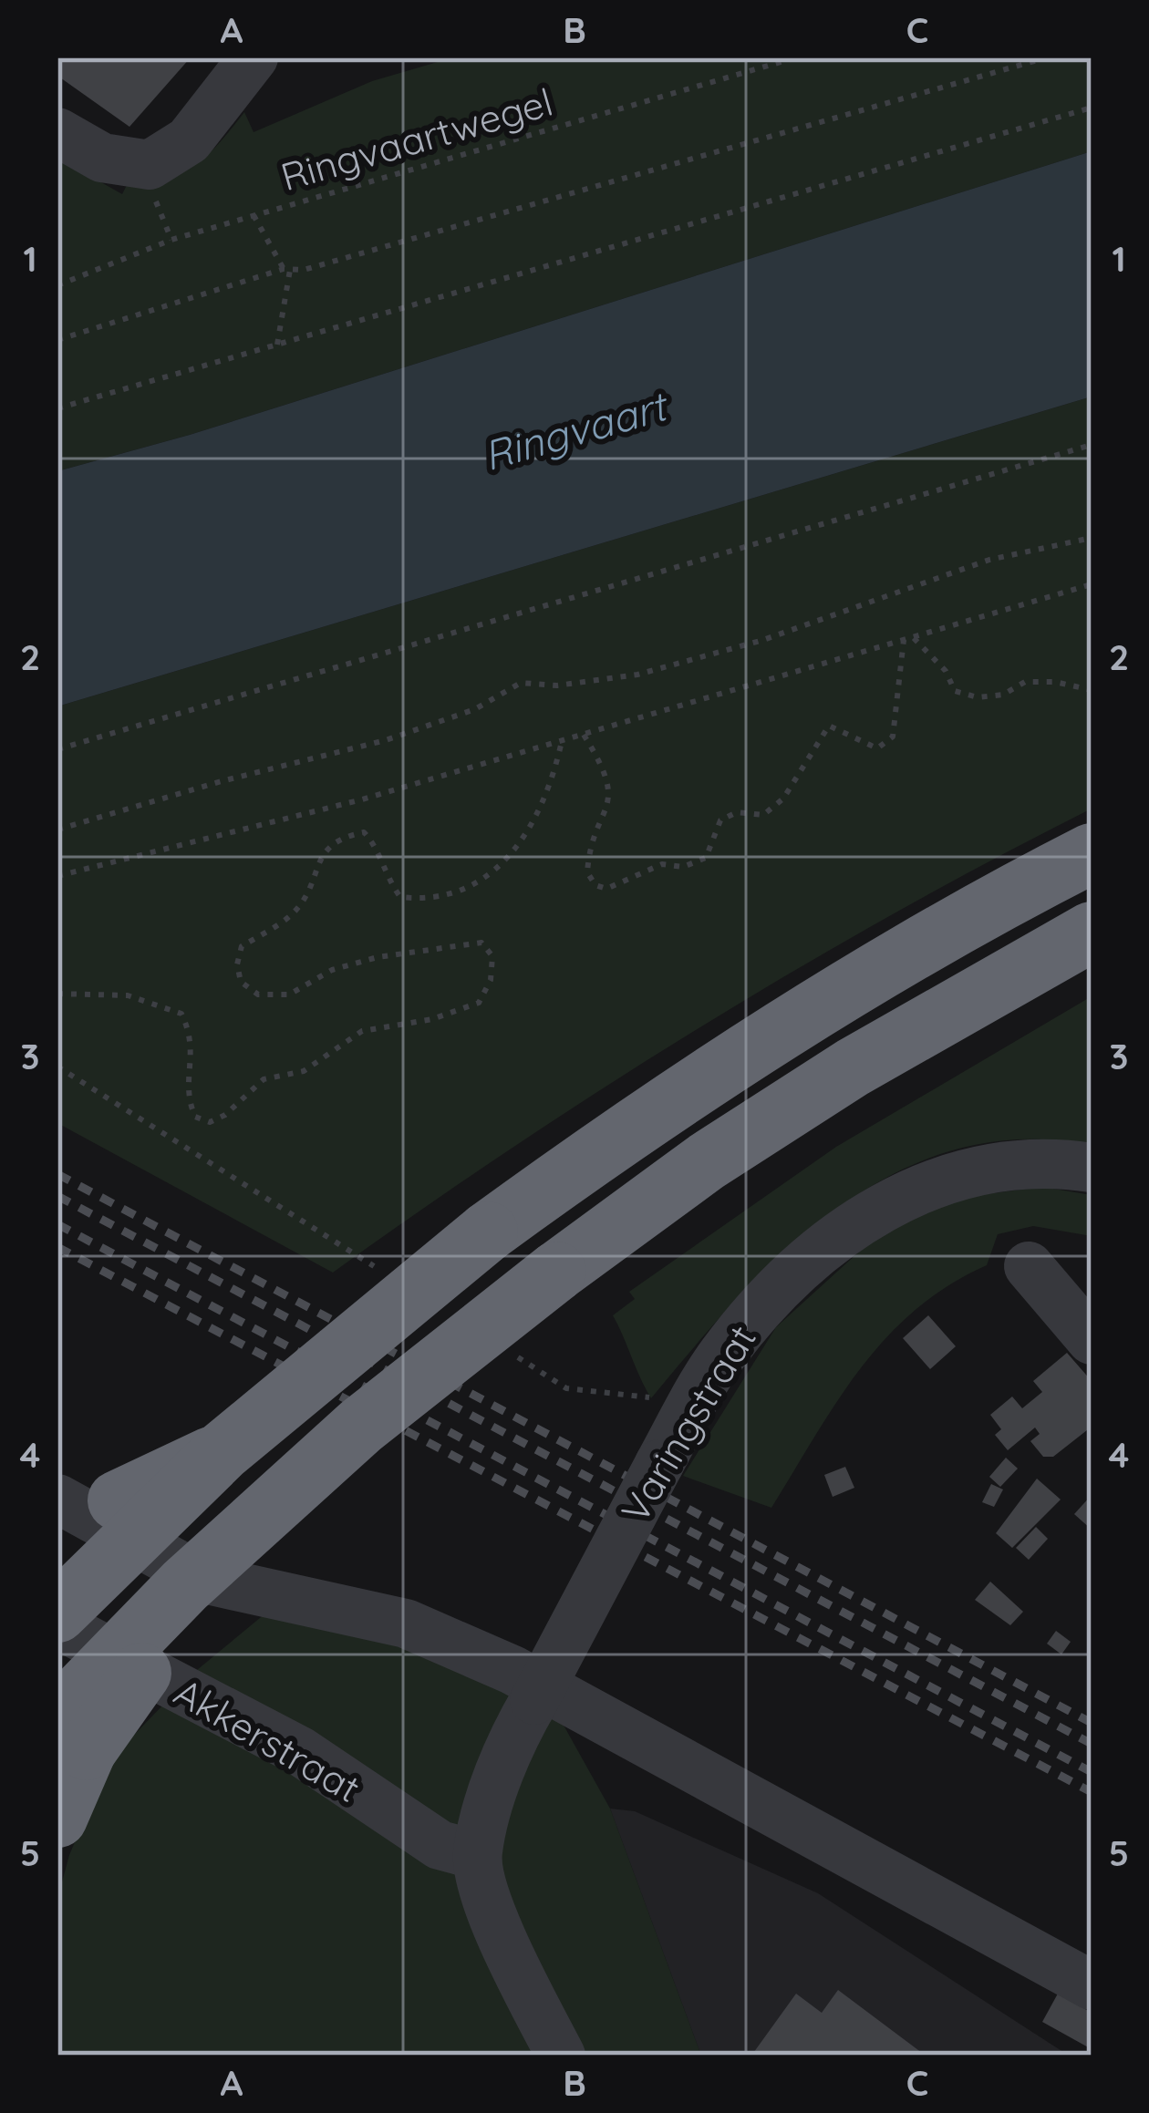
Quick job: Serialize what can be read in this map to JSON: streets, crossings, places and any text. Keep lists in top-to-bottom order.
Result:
{
  "streets": {
    "street": ["Varingstraat", "Akkerstraat"],
    "path": ["Ringvaartwegel"]
  },
  "crossings": [
    ["Varingstraat", "Akkerstraat"]
  ],
  "water": ["Ringvaart"],
  "grid": {
    "columns": ["A", "B", "C"],
    "rows": [
      "1",
      "2",
      "3",
      "4",
      "5"
    ]
  }
}
